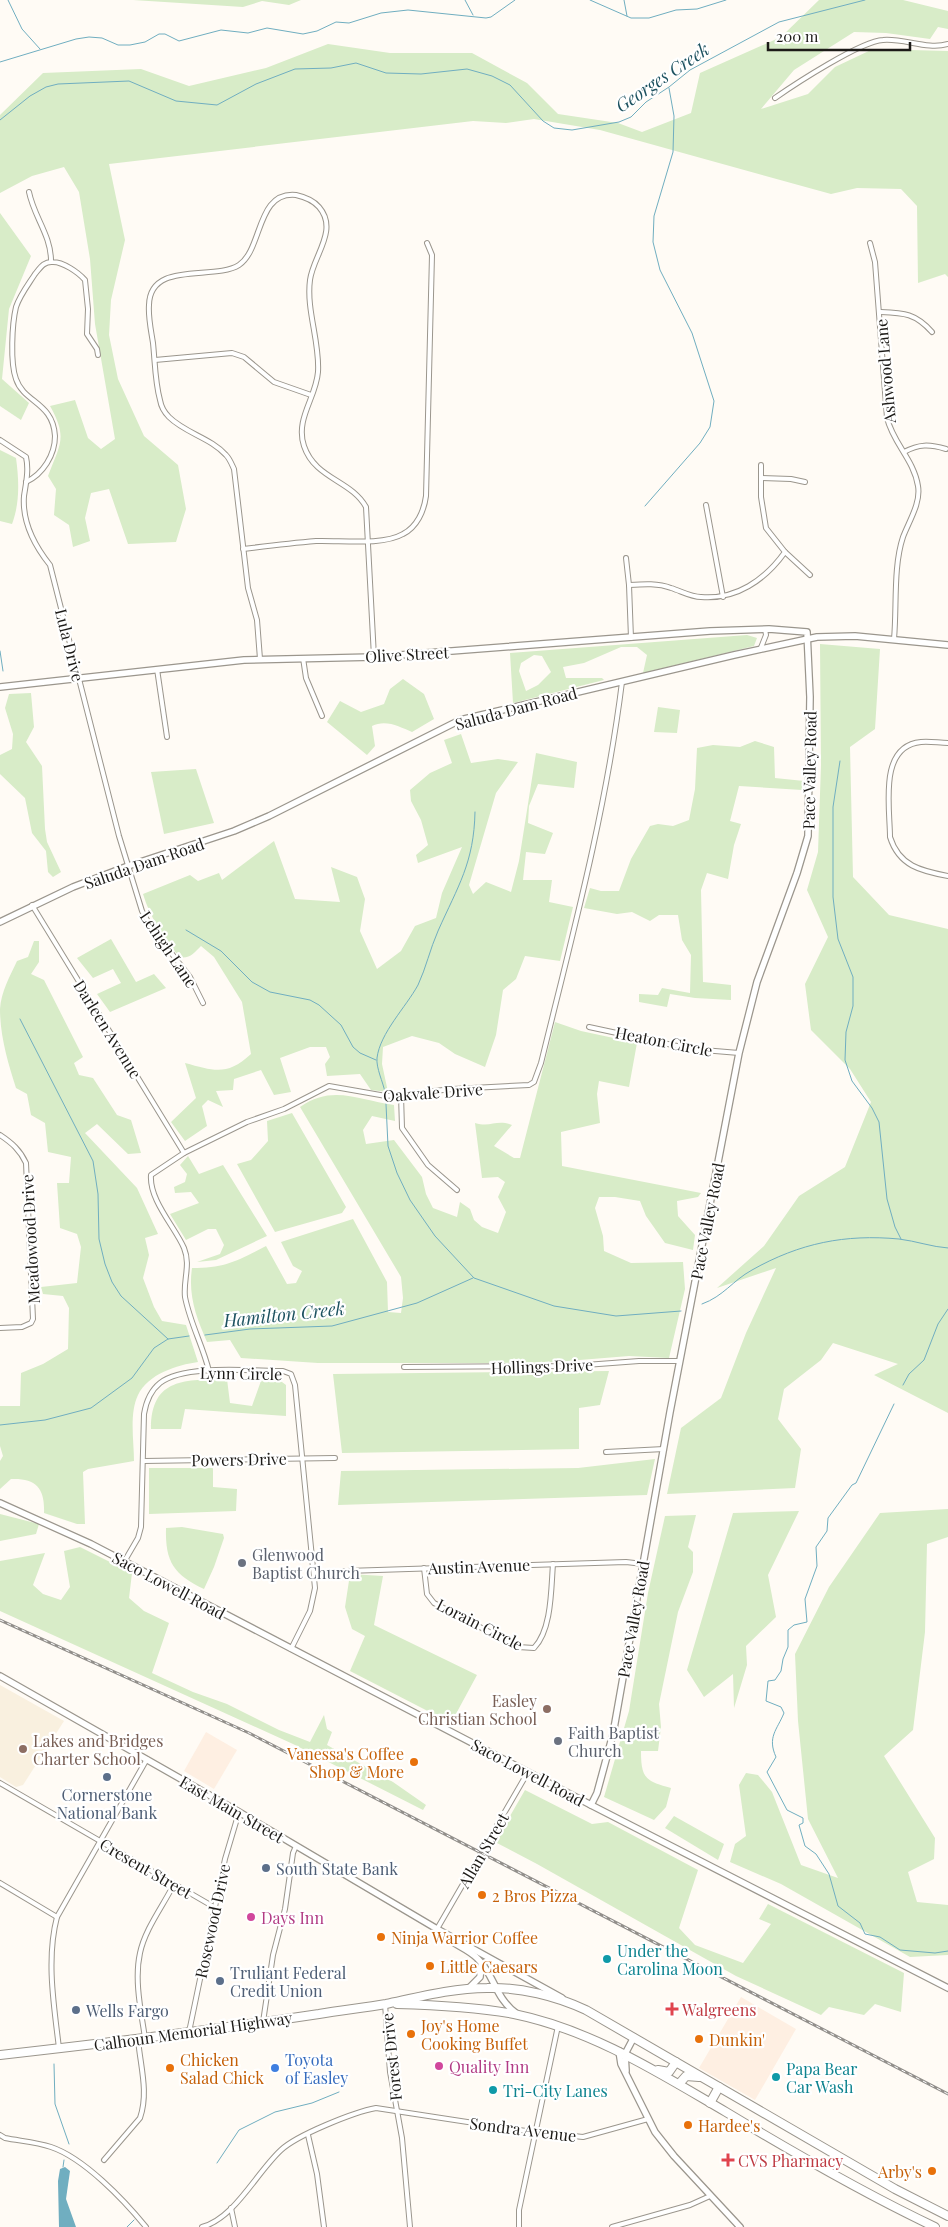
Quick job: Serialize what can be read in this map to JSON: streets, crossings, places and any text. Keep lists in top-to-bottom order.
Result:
{
  "streets": {
    "highway": ["Calhoun Memorial Highway"],
    "street": [
      "Ashwood Lane",
      "Lula Drive",
      "Olive Street",
      "Saluda Dam Road",
      "Pace Valley Road",
      "Lehigh Lane",
      "Darleen Avenue",
      "Heaton Circle",
      "Oakvale Drive",
      "Meadowood Drive",
      "Hollings Drive",
      "Lynn Circle",
      "Powers Drive",
      "Austin Avenue",
      "Saco Lowell Road",
      "Lorain Circle",
      "East Main Street",
      "Allan Street",
      "Cresent Street",
      "Rosewood Drive",
      "Forest Drive",
      "Sondra Avenue"
    ]
  },
  "crossings": [
    ["Ashwood Lane", "Saluda Dam Road"],
    ["Lula Drive", "Olive Street"],
    ["Lula Drive", "Saluda Dam Road"],
    ["Lula Drive", "Lehigh Lane"],
    ["Olive Street", "Saluda Dam Road"],
    ["Olive Street", "Pace Valley Road"],
    ["Saluda Dam Road", "Pace Valley Road"],
    ["Saluda Dam Road", "Lehigh Lane"],
    ["Saluda Dam Road", "Darleen Avenue"],
    ["Saluda Dam Road", "Oakvale Drive"],
    ["Pace Valley Road", "Heaton Circle"],
    ["Pace Valley Road", "Hollings Drive"],
    ["Pace Valley Road", "Austin Avenue"],
    ["Pace Valley Road", "Saco Lowell Road"],
    ["Darleen Avenue", "Oakvale Drive"],
    ["Oakvale Drive", "Lynn Circle"],
    ["Lynn Circle", "Powers Drive"],
    ["Lynn Circle", "Austin Avenue"],
    ["Lynn Circle", "Saco Lowell Road"],
    ["Austin Avenue", "Lorain Circle"],
    ["Saco Lowell Road", "Allan Street"],
    ["East Main Street", "Allan Street"],
    ["East Main Street", "Rosewood Drive"],
    ["East Main Street", "Calhoun Memorial Highway"],
    ["Cresent Street", "Rosewood Drive"],
    ["Rosewood Drive", "Calhoun Memorial Highway"],
    ["Calhoun Memorial Highway", "Forest Drive"],
    ["Forest Drive", "Sondra Avenue"]
  ],
  "water": ["Georges Creek", "Hamilton Creek"],
  "places": {
    "other": [
      "Glenwood Baptist Church",
      "Easley Christian School",
      "Faith Baptist Church",
      "Lakes and Bridges Charter School",
      "Vanessa's Coffee Shop & More",
      "Cornerstone National Bank",
      "South State Bank",
      "2 Bros Pizza",
      "Days Inn",
      "Ninja Warrior Coffee",
      "Under the Carolina Moon",
      "Little Caesars",
      "Truliant Federal Credit Union",
      "Wells Fargo",
      "Joy's Home Cooking Buffet",
      "Dunkin'",
      "Quality Inn",
      "Chicken Salad Chick",
      "Toyota of Easley",
      "Papa Bear Car Wash",
      "Tri-City Lanes",
      "Hardee's",
      "Arby's"
    ],
    "health": ["Walgreens", "CVS Pharmacy"]
  },
  "scale_bar": "200 m"
}
